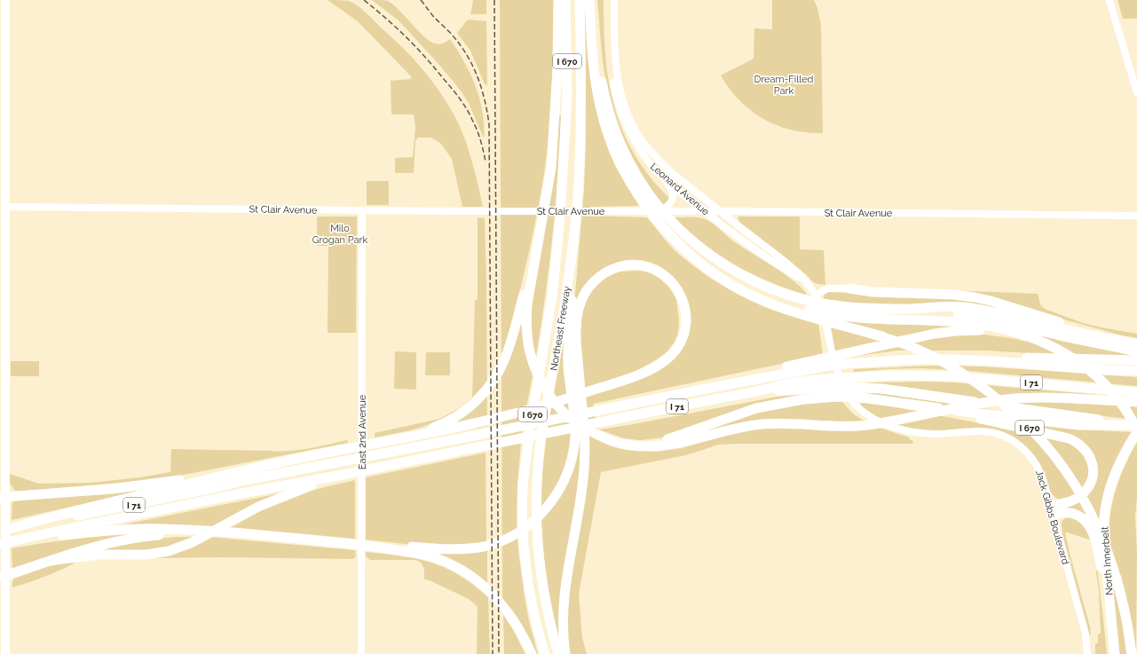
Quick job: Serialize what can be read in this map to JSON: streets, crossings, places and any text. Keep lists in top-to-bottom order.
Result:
{
  "streets": {
    "highway": [
      "I 670",
      "Northeast Freeway",
      "I 71",
      "North Innerbelt"
    ],
    "street": [
      "Leonard Avenue",
      "St Clair Avenue",
      "East 2nd Avenue",
      "Jack Gibbs Boulevard"
    ]
  },
  "crossings": [
    ["I 670", "St Clair Avenue"],
    ["Leonard Avenue", "St Clair Avenue"],
    ["Leonard Avenue", "Jack Gibbs Boulevard"],
    ["St Clair Avenue", "East 2nd Avenue"]
  ],
  "parks": ["Dream-Filled Park", "Milo Grogan Park"]
}
